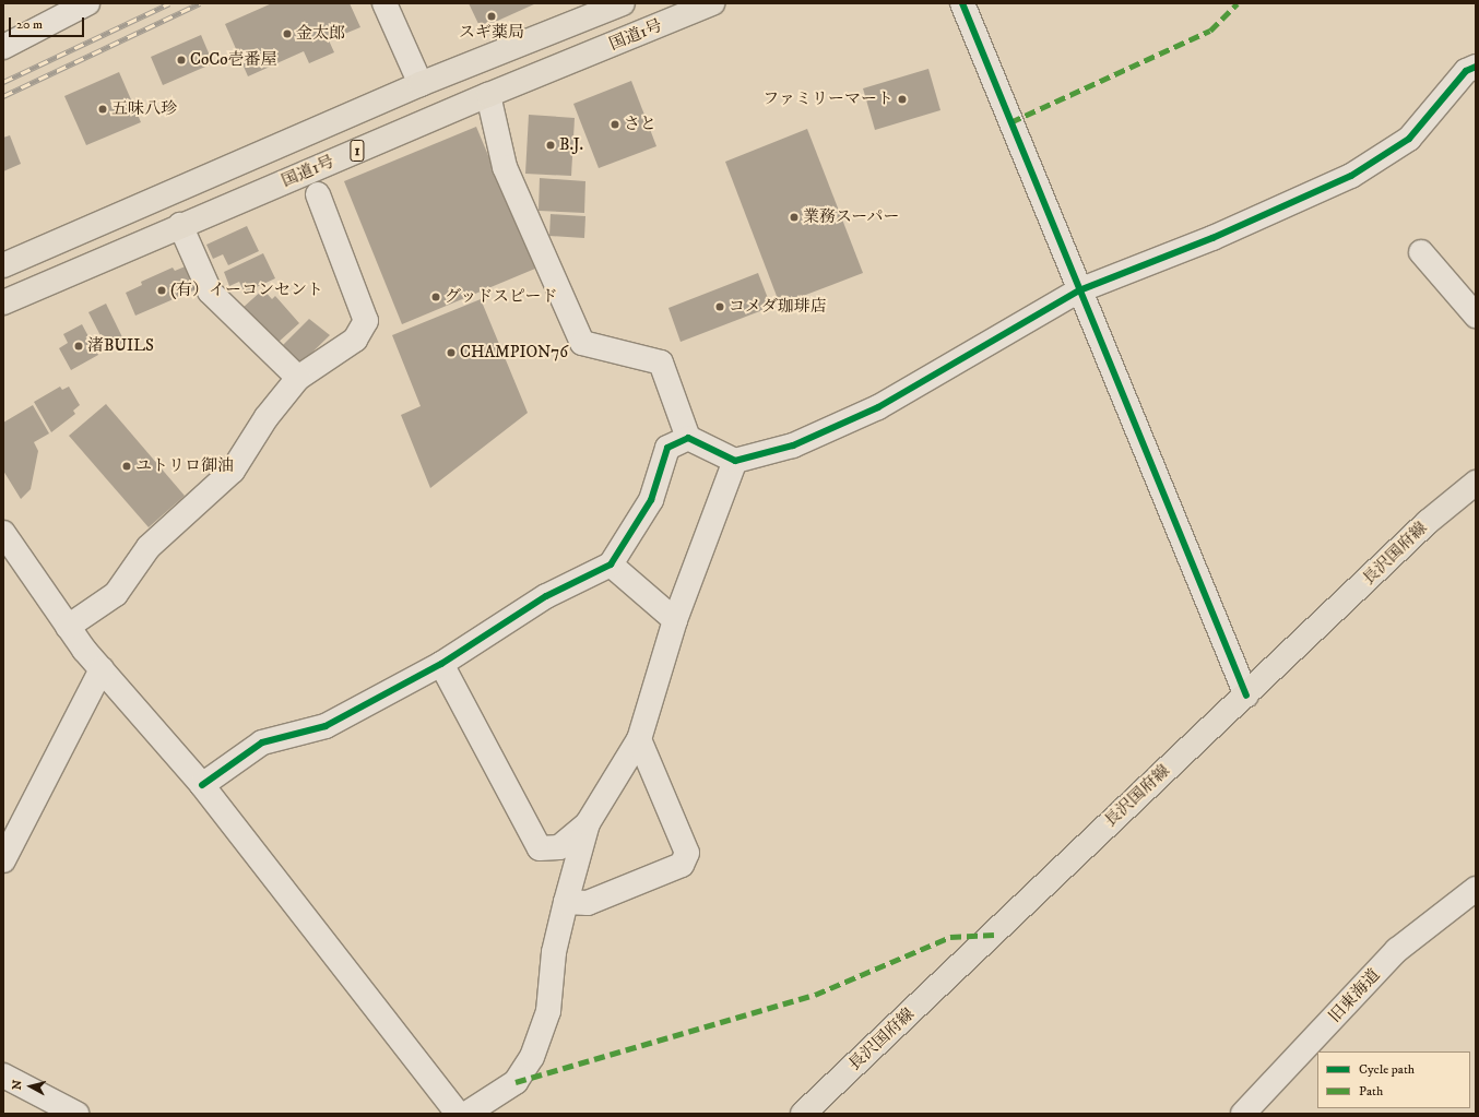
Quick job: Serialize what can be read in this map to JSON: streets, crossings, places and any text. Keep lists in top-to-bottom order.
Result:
{
  "streets": {
    "main road": ["国道1号", "1", "長沢国府線"],
    "street": ["旧東海道"]
  },
  "places": [
    "スギ薬局",
    "金太郎",
    "CoCo壱番屋",
    "ファミリーマート",
    "五味八珍",
    "さと",
    "B.J.",
    "業務スーパー",
    "(有）イーコンセント",
    "グッドスピード",
    "コメダ珈琲店",
    "渚BUILS",
    "CHAMPION76",
    "ユトリロ御油"
  ],
  "legend": ["Cycle path", "Path"],
  "scale_bar": "20 m",
  "north": "left"
}
